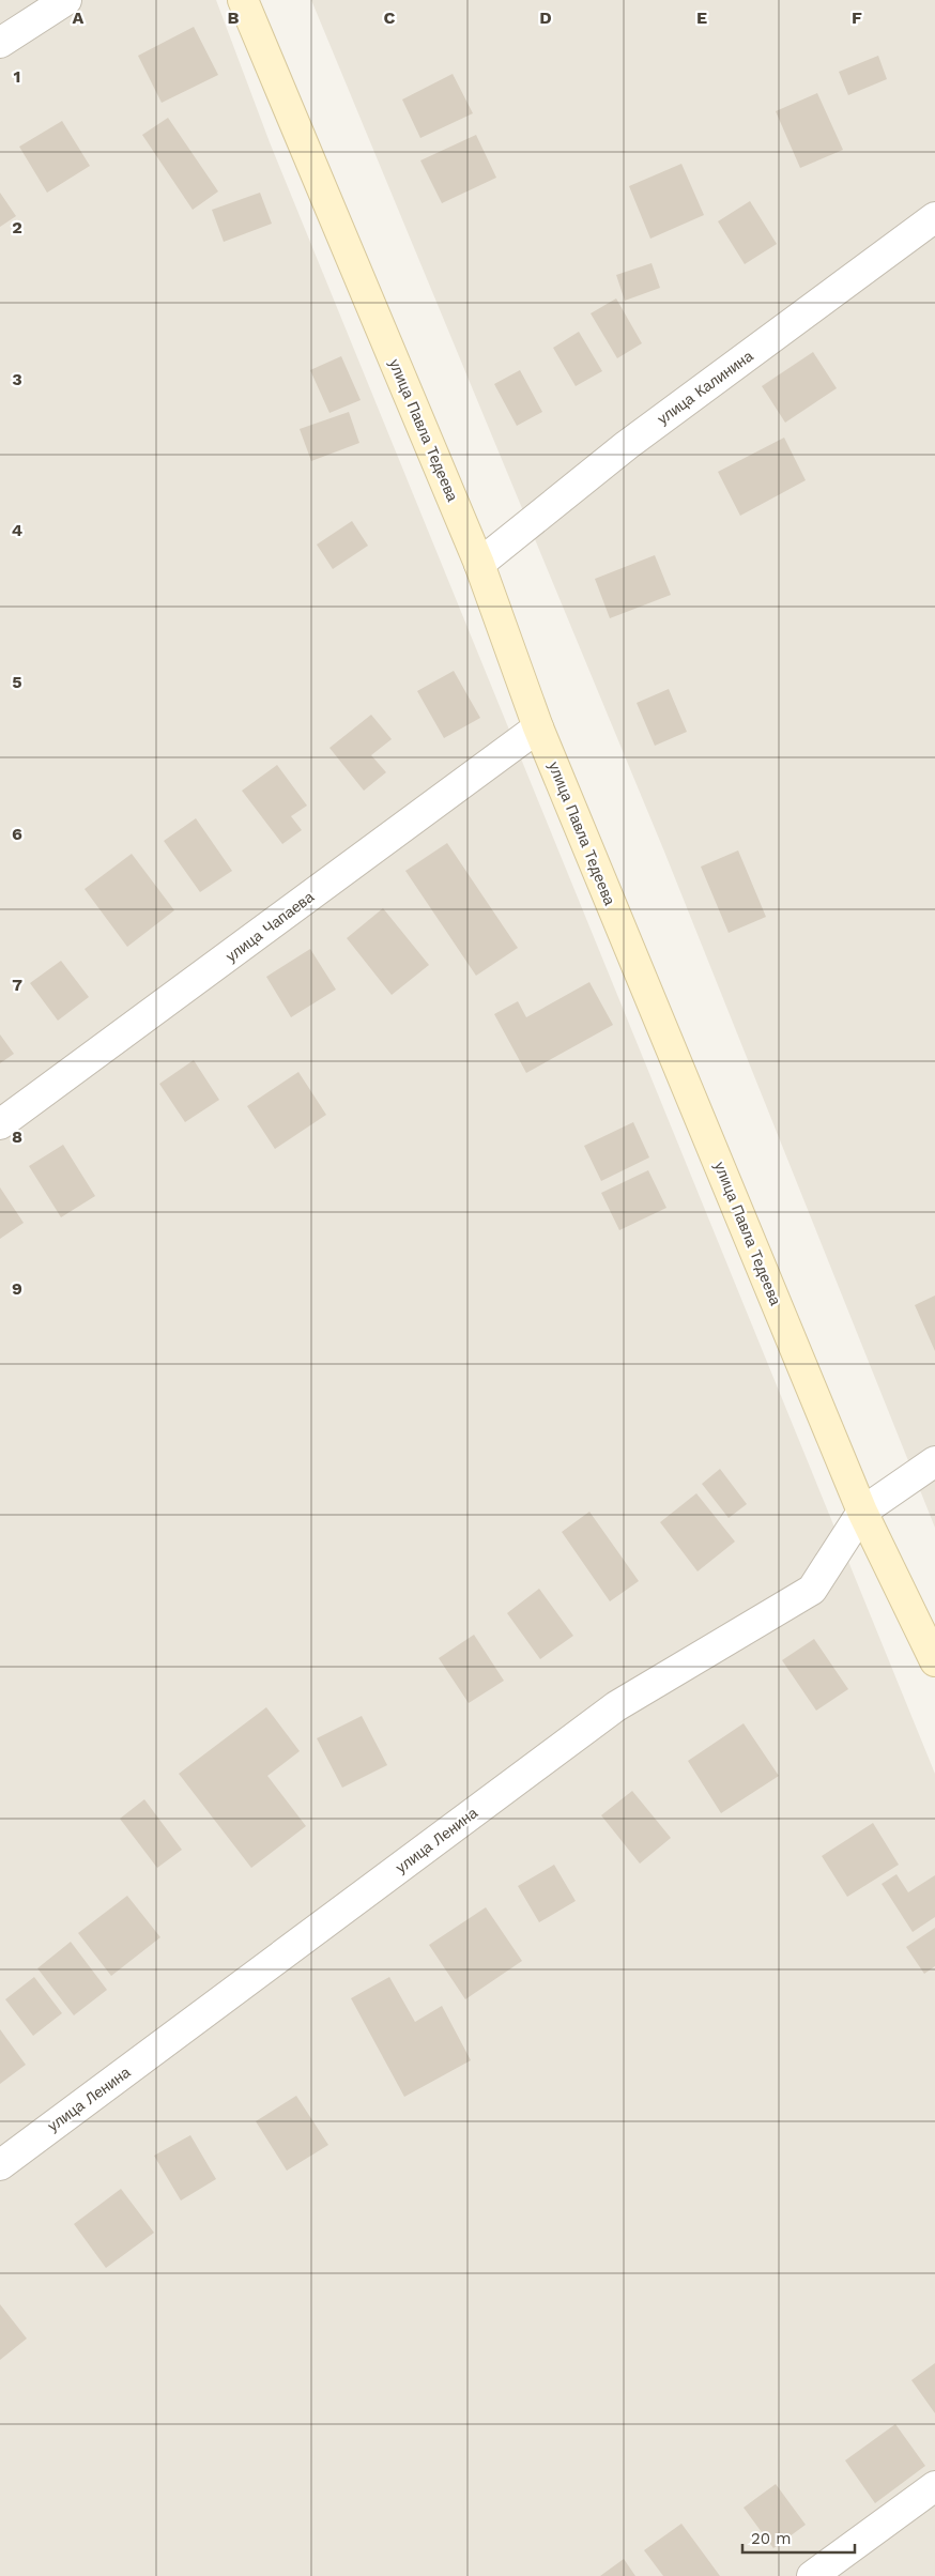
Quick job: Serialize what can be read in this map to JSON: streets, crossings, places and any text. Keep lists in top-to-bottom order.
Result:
{
  "streets": {
    "main road": ["улица Павла Тедеева"],
    "street": ["улица Калинина", "улица Чапаева", "улица Ленина"]
  },
  "crossings": [
    ["улица Калинина", "улица Павла Тедеева"],
    ["улица Павла Тедеева", "улица Чапаева"],
    ["улица Павла Тедеева", "улица Ленина"]
  ],
  "scale_bar": "20 m",
  "grid": {
    "columns": [
      "A",
      "B",
      "C",
      "D",
      "E",
      "F"
    ],
    "rows": [
      "1",
      "2",
      "3",
      "4",
      "5",
      "6",
      "7",
      "8",
      "9"
    ]
  }
}
